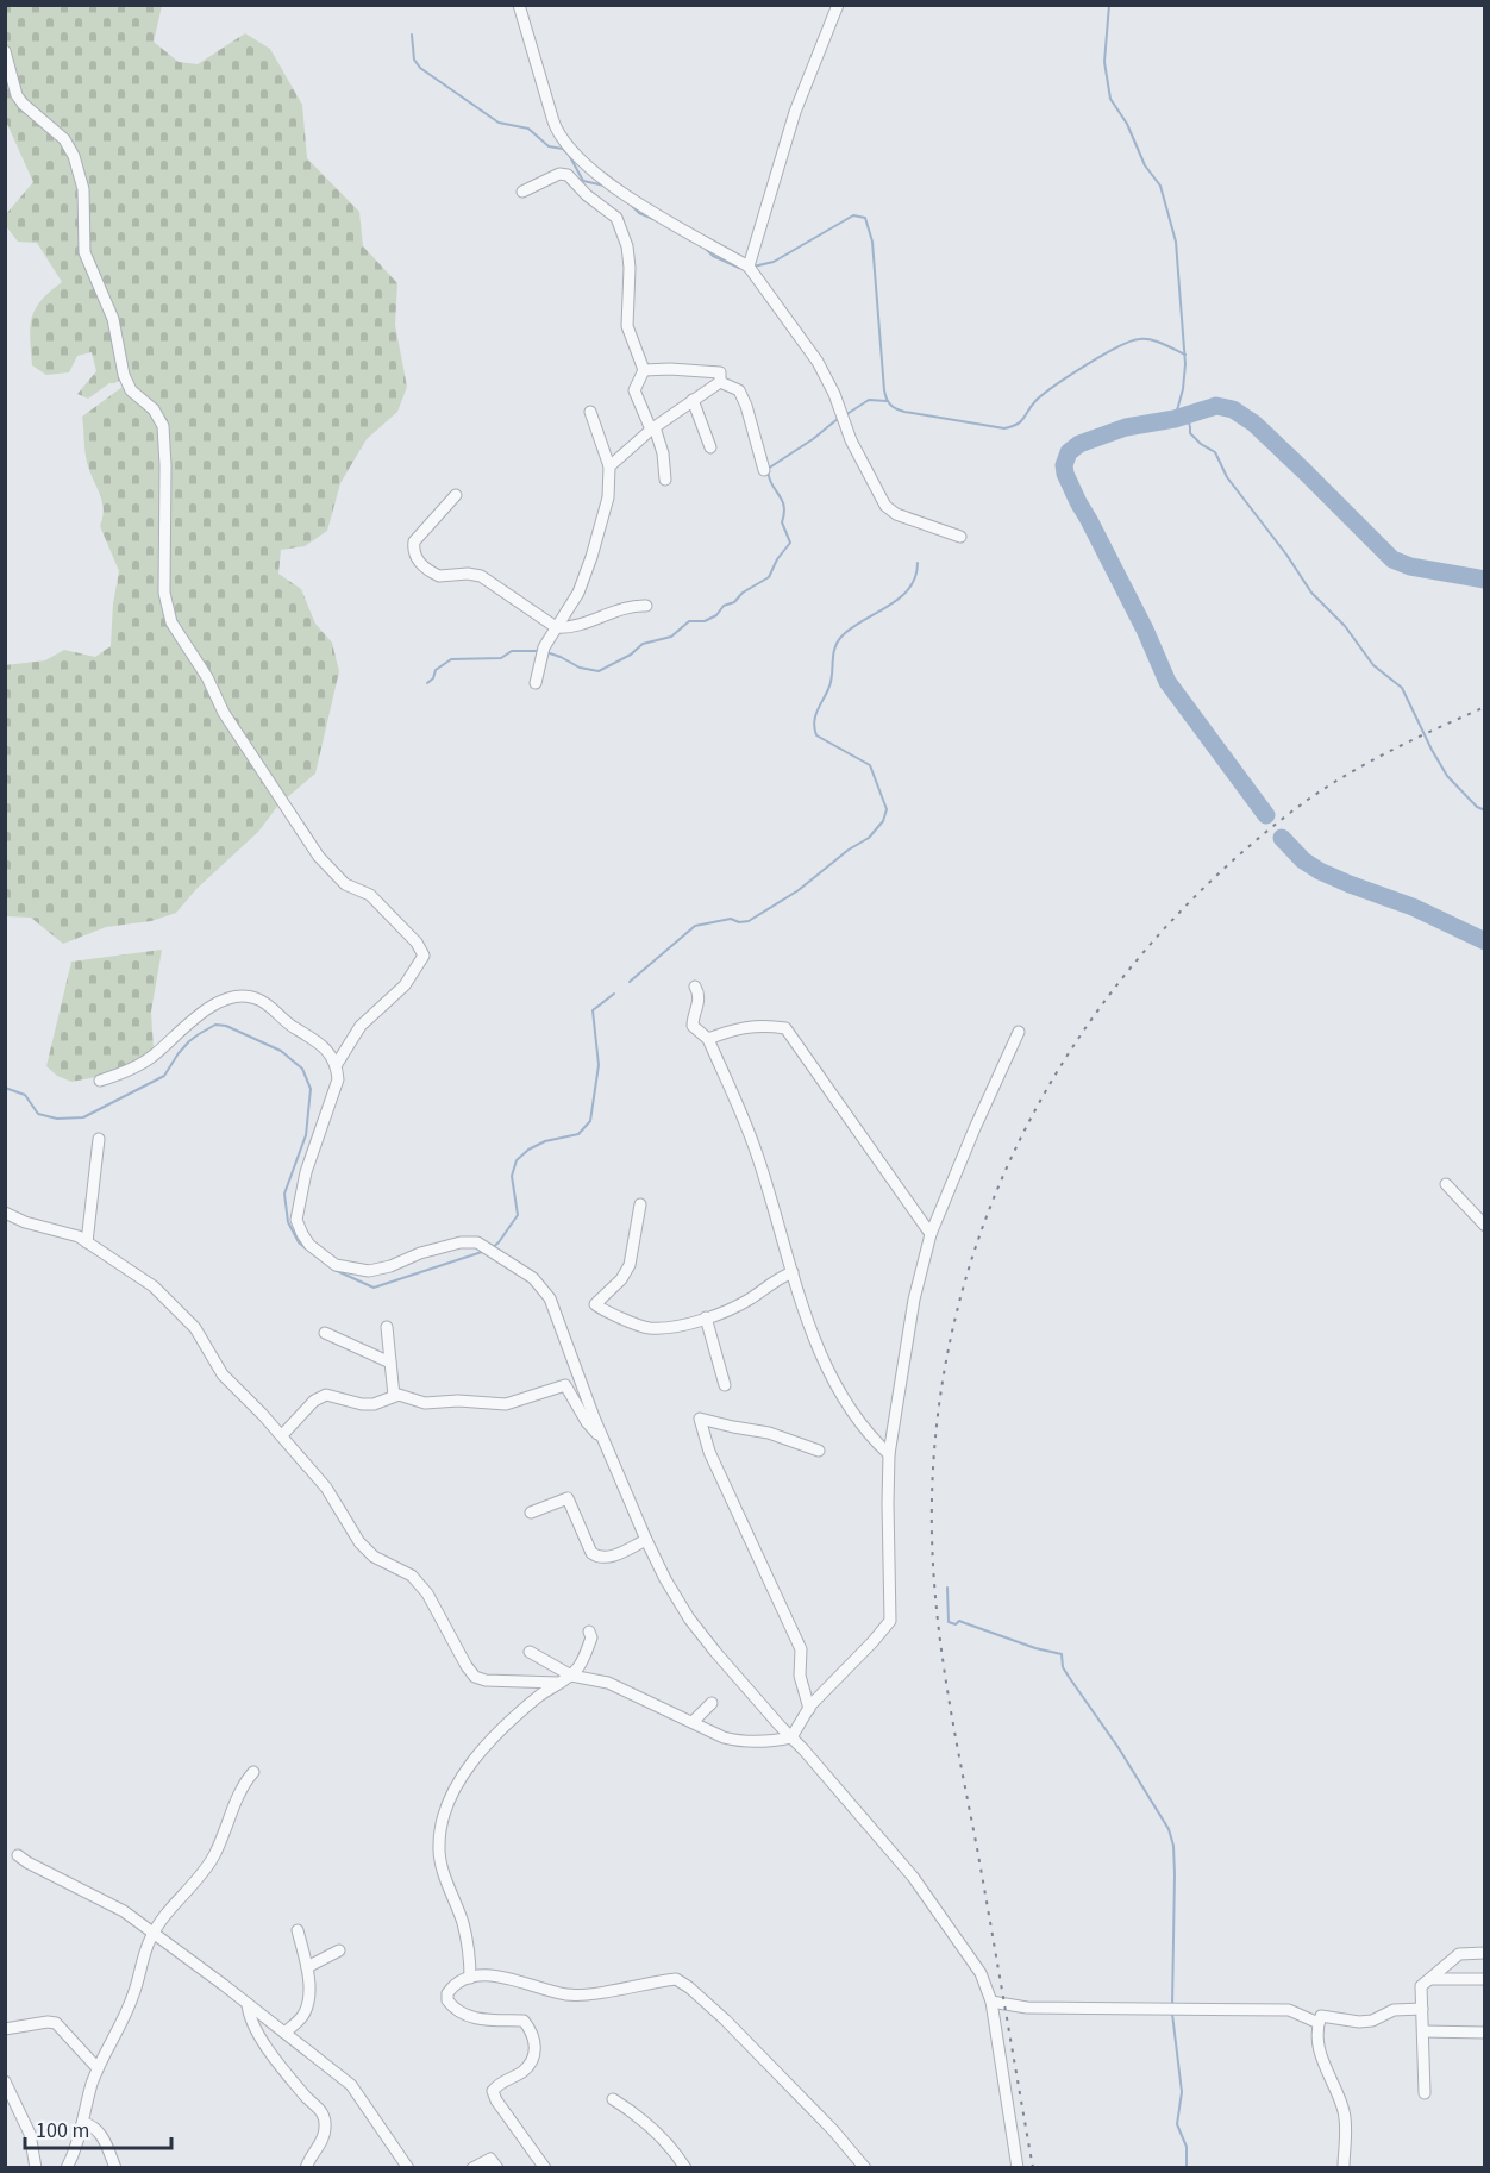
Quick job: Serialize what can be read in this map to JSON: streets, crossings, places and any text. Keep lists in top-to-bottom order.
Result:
{
  "scale_bar": "100 m"
}
